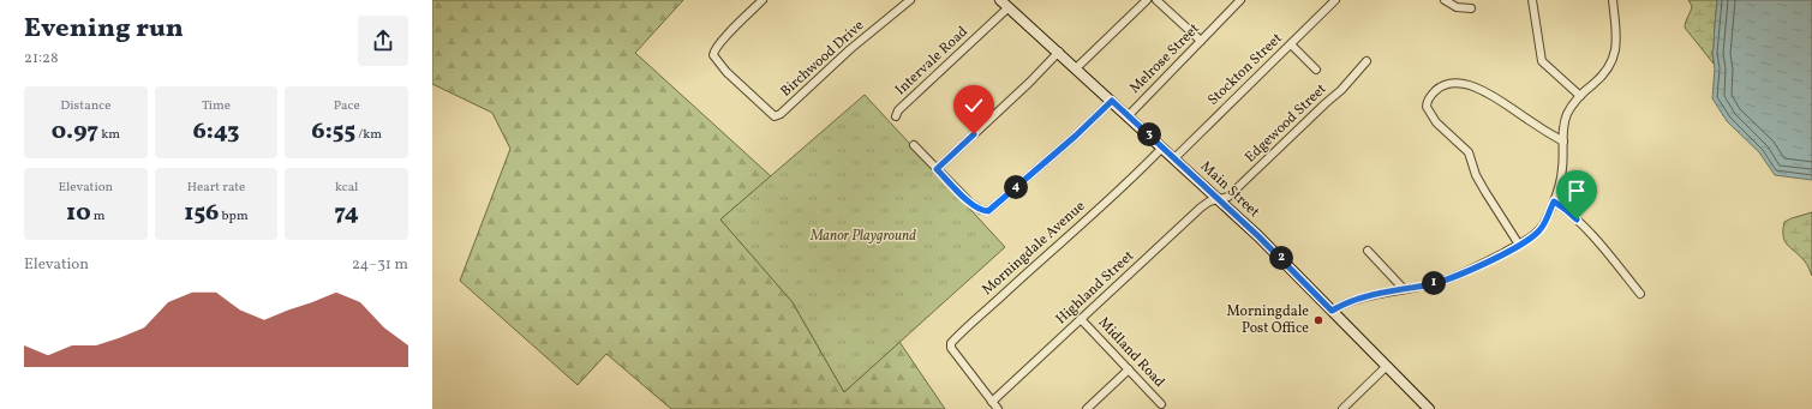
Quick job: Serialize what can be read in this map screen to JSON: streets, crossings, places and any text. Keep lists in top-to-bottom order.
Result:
{
  "streets": {
    "main road": ["Main Street"],
    "street": [
      "Birchwood Drive",
      "Melrose Street",
      "Intervale Road",
      "Stockton Street",
      "Edgewood Street",
      "Morningdale Avenue",
      "Highland Street",
      "Midland Road"
    ]
  },
  "crossings": [
    ["Melrose Street", "Main Street"],
    ["Intervale Road", "Main Street"],
    ["Stockton Street", "Main Street"],
    ["Edgewood Street", "Main Street"],
    ["Edgewood Street", "Highland Street"],
    ["Main Street", "Morningdale Avenue"],
    ["Main Street", "Highland Street"],
    ["Morningdale Avenue", "Highland Street"],
    ["Highland Street", "Midland Road"]
  ],
  "parks": ["Manor Playground"],
  "places": ["Morningdale Post Office"],
  "page": {
    "heading": ["Evening run", "21:28"],
    "stats": [
      ["Distance", "0.97 km"],
      ["Time", "6:43"],
      ["Pace", "6:55 /km"],
      ["Elevation", "10 m"],
      ["Heart rate", "156 bpm"],
      ["kcal", "74"]
    ],
    "pins": [
      "3",
      "4",
      "2",
      "1"
    ],
    "chart": ["Elevation", "24–31 m"]
  }
}
